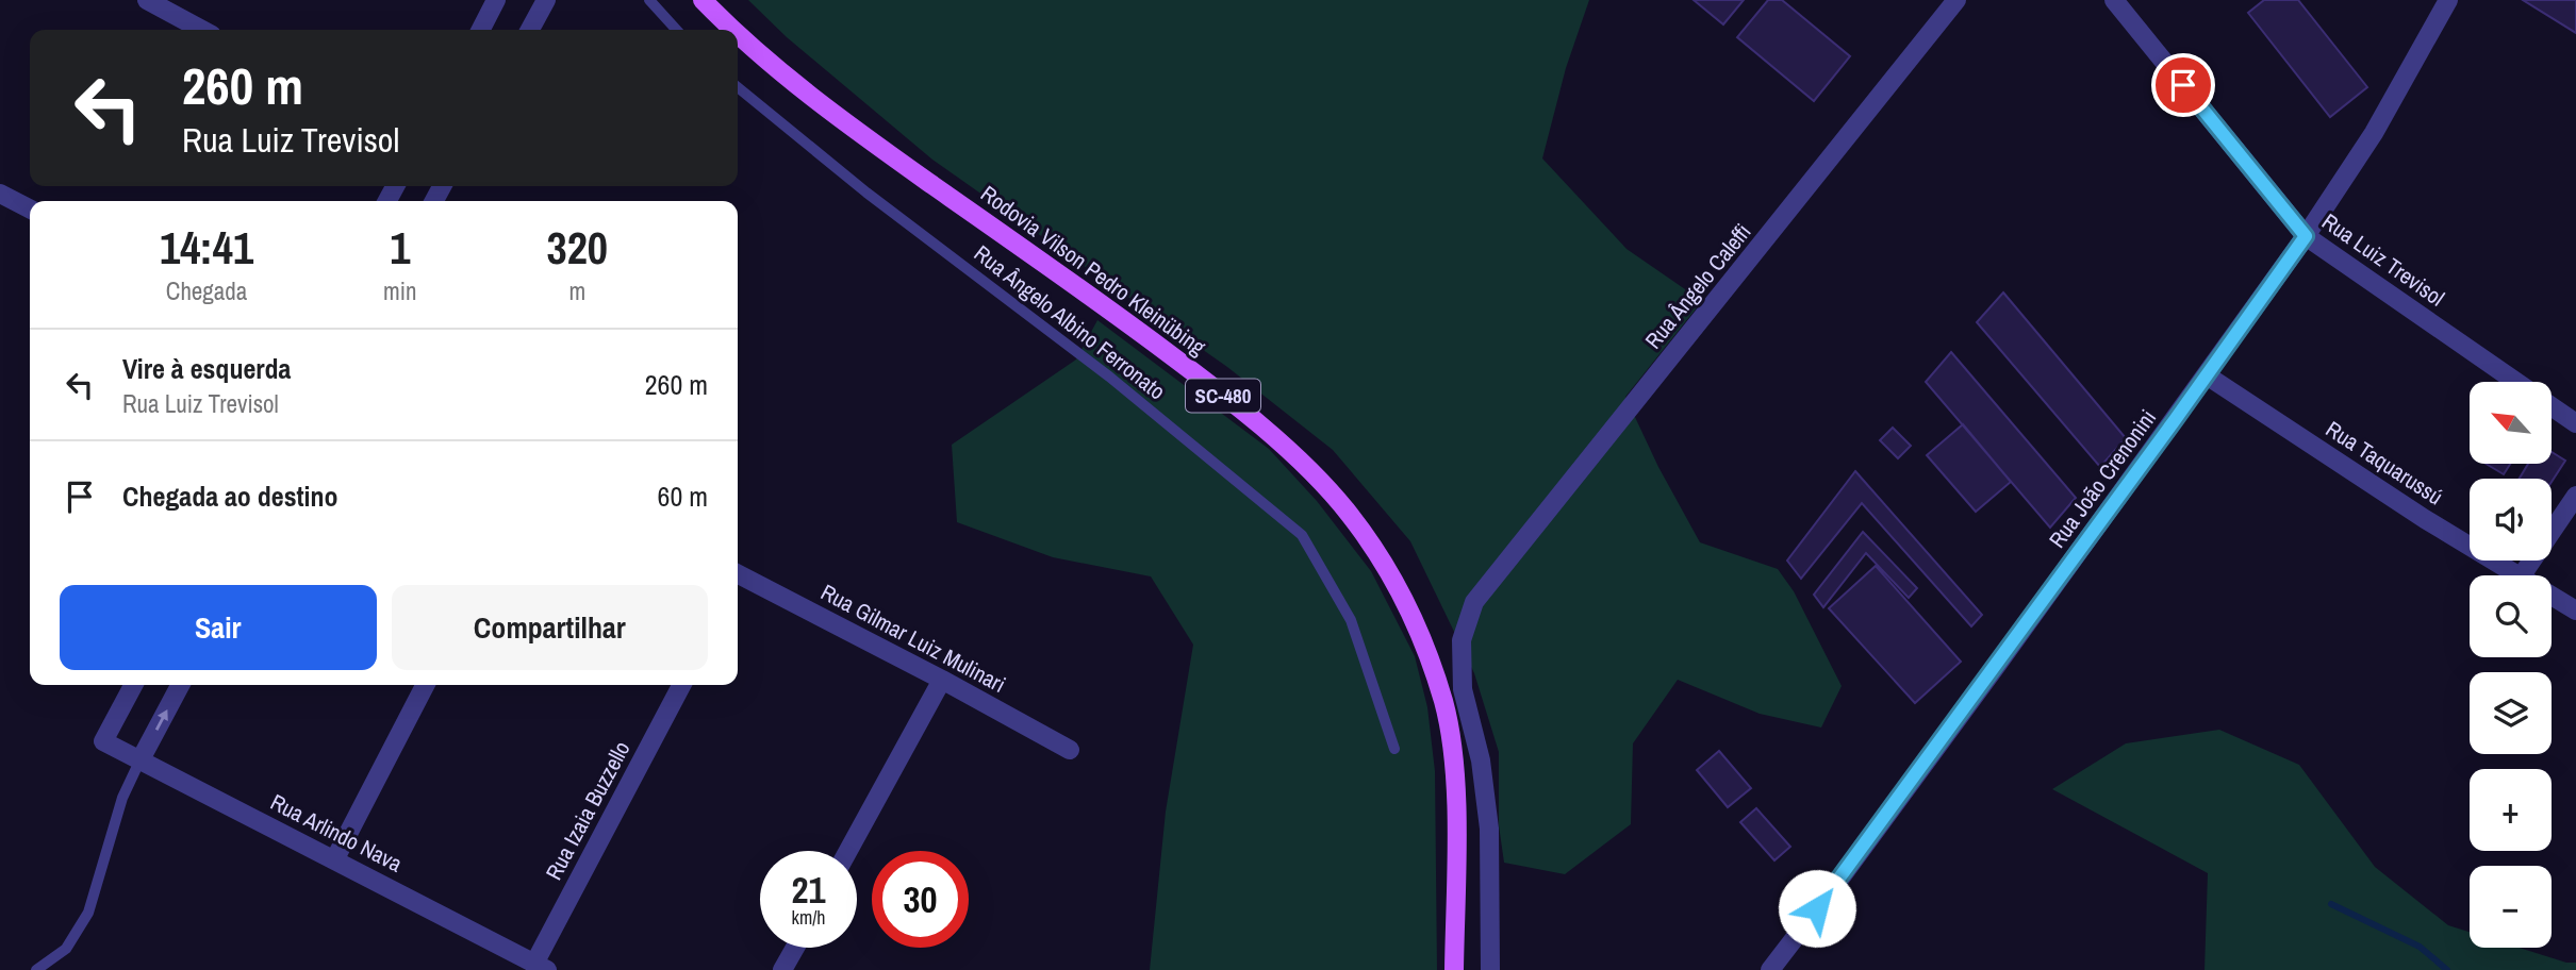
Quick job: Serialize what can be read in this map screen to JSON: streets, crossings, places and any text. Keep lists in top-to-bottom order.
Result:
{
  "streets": {
    "main road": ["Rodovia Vilson Pedro Kleinübing", "SC-480"],
    "street": [
      "Rua Luiz Trevisol",
      "Rua Ângelo Caleffi",
      "Rua Taquarussú",
      "Rua João Crenonini",
      "Rua Gilmar Luiz Mulinari",
      "Rua Izaia Buzzello",
      "Rua Arlindo Nava"
    ],
    "lane": ["Rua Ângelo Albino Ferronato"]
  },
  "crossings": [
    ["Rua Luiz Trevisol", "Rua João Crenonini"],
    ["Rua Taquarussú", "Rua João Crenonini"],
    ["Rua Izaia Buzzello", "Rua Arlindo Nava"]
  ],
  "north": "top left",
  "page": {
    "turn": ["260 m", "Rua Luiz Trevisol"],
    "eta": [
      "14:41",
      "Chegada",
      "1",
      "min",
      "320",
      "m"
    ],
    "list": [
      {
        "name": "Vire à esquerda",
        "note": "Rua Luiz Trevisol",
        "value": "260 m"
      },
      {
        "name": "Chegada ao destino",
        "value": "60 m"
      }
    ],
    "map_buttons": ["+", "−"],
    "buttons": ["Sair", "Compartilhar"],
    "speed": "21 km/h",
    "limit": "30"
  }
}
